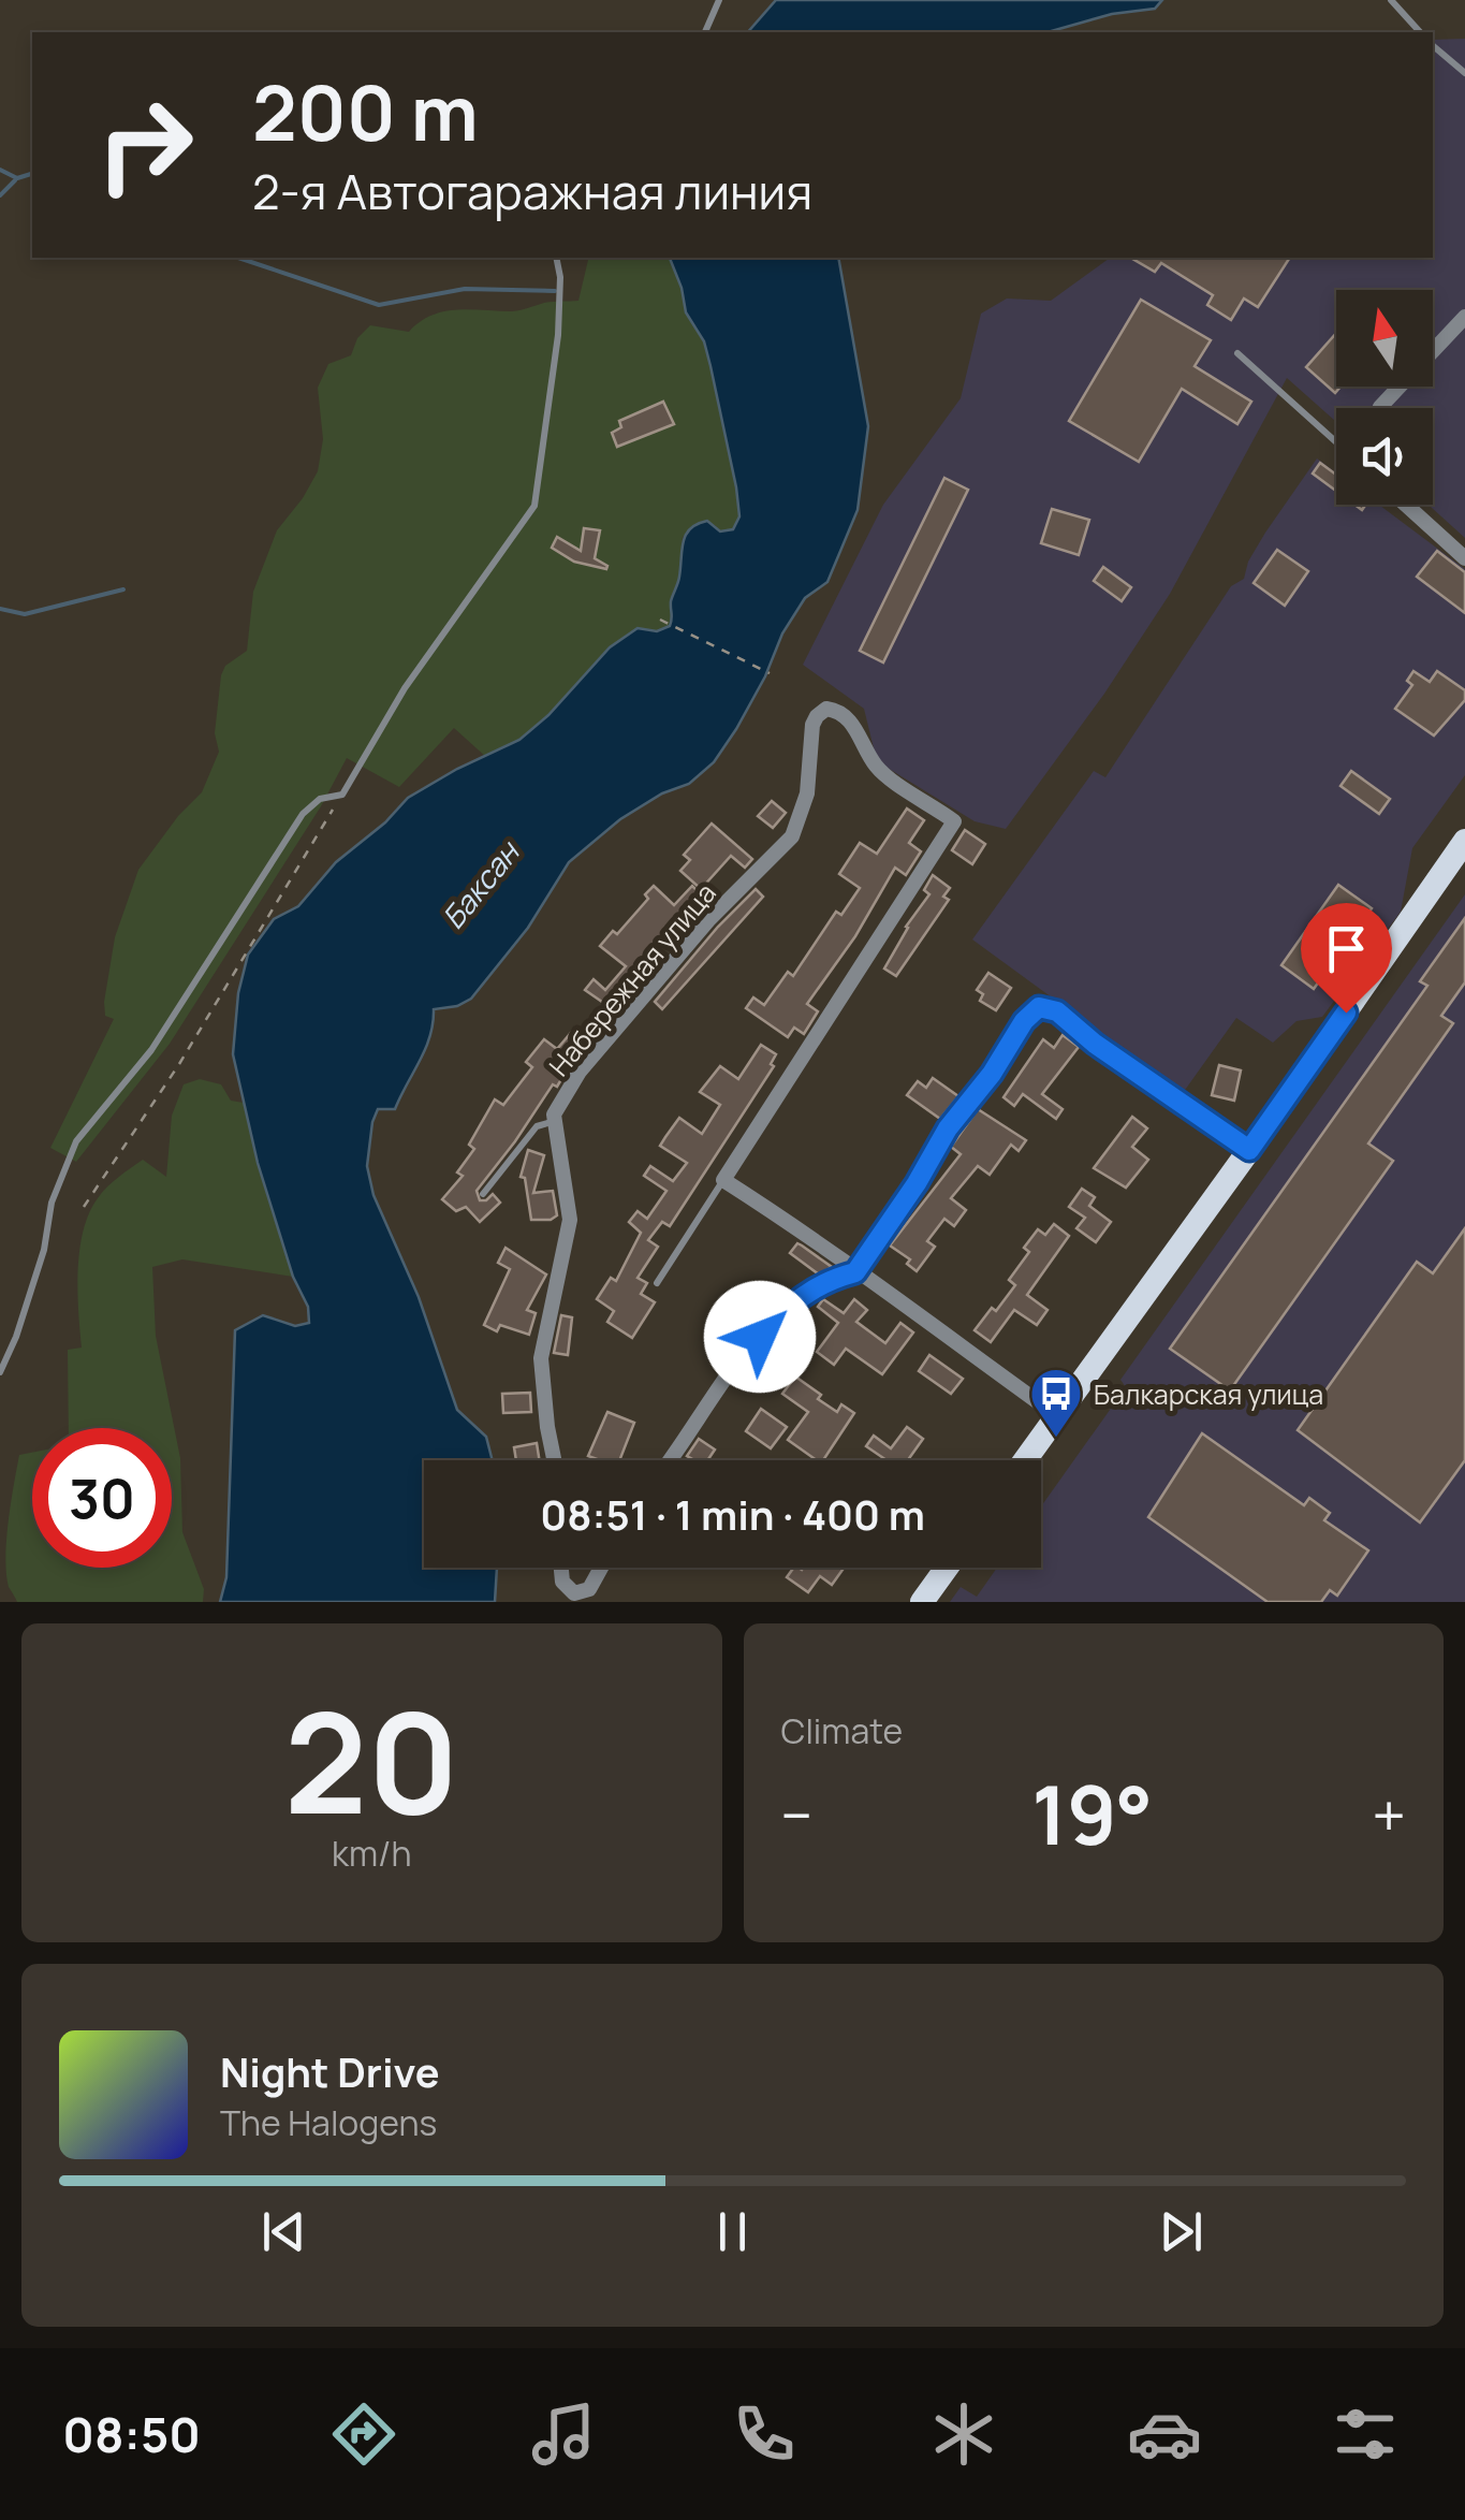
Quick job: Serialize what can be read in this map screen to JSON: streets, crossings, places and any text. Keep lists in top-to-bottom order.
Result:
{
  "streets": {
    "street": ["Набережная улица"]
  },
  "water": ["Баксан"],
  "places": {
    "bus stop": ["Балкарская улица"]
  },
  "north": "top",
  "page": {
    "turn": ["200 m", "2-я Автогаражная линия"],
    "limit": "30",
    "trip": "08:51 · 1 min · 400 m",
    "tile": [
      ["20", "km/h"],
      "Climate"
    ],
    "heat": ["−", "19°", "+"],
    "song": ["Night Drive", "The Halogens"],
    "tabs": "08:50"
  }
}
